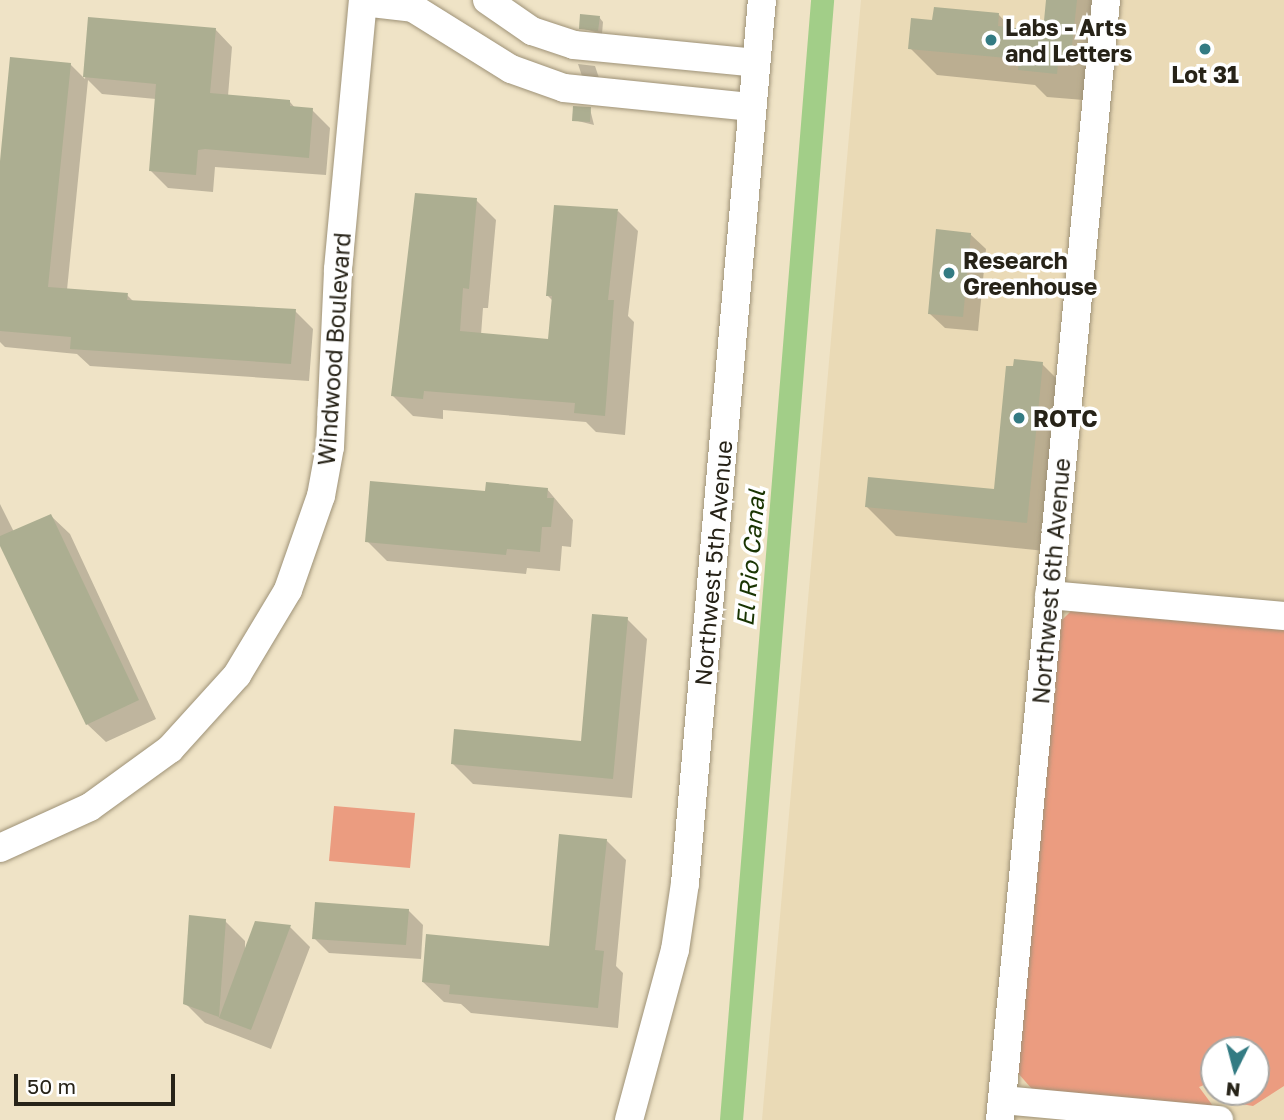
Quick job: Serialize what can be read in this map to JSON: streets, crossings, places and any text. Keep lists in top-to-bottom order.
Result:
{
  "streets": {
    "street": ["Windwood Boulevard", "Northwest 5th Avenue", "Northwest 6th Avenue"]
  },
  "water": ["El Rio Canal"],
  "places": [
    "Labs - Arts and Letters",
    "Lot 31",
    "Research Greenhouse",
    "ROTC"
  ],
  "scale_bar": "50 m",
  "north": "bottom"
}
